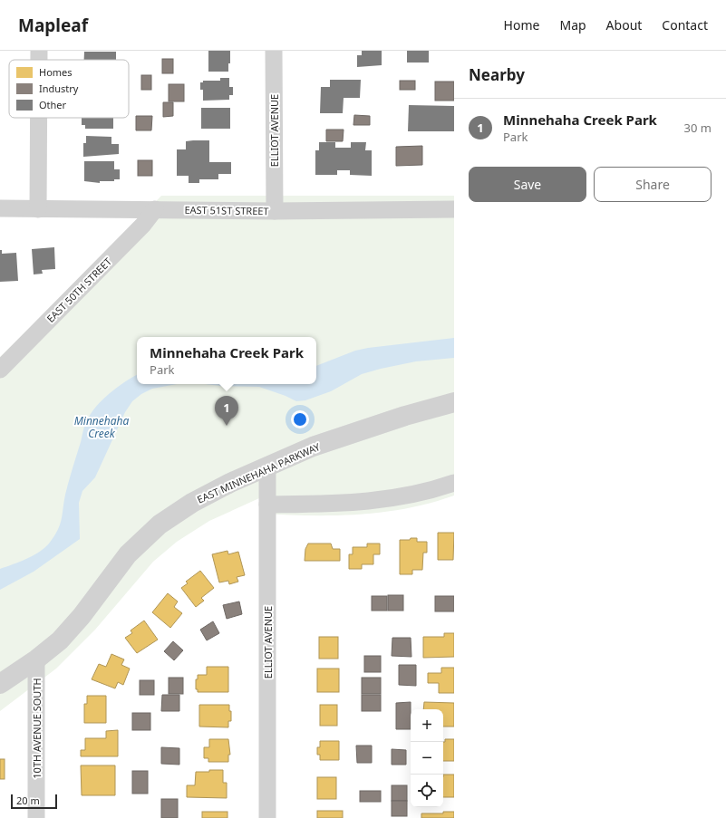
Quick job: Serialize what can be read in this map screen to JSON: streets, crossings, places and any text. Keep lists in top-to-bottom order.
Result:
{
  "streets": {
    "street": [
      "ELLIOT AVENUE",
      "EAST 51ST STREET",
      "EAST 50TH STREET",
      "EAST MINNEHAHA PARKWAY",
      "10TH AVENUE SOUTH"
    ]
  },
  "crossings": [
    ["ELLIOT AVENUE", "EAST 51ST STREET"],
    ["ELLIOT AVENUE", "EAST MINNEHAHA PARKWAY"],
    ["EAST 51ST STREET", "EAST 50TH STREET"],
    ["EAST MINNEHAHA PARKWAY", "10TH AVENUE SOUTH"]
  ],
  "water": ["Minnehaha Creek"],
  "legend": ["Homes", "Industry", "Other"],
  "scale_bar": "20 m",
  "page": {
    "header": "Mapleaf",
    "nav": [
      "Home",
      "Map",
      "About",
      "Contact"
    ],
    "heading": "Nearby",
    "list": [
      {
        "mark": "1",
        "name": "Minnehaha Creek Park",
        "note": "Park",
        "value": "30 m"
      }
    ],
    "buttons": ["Save", "Share"],
    "popup": ["Minnehaha Creek Park", "Park"],
    "pins": "1",
    "map_buttons": ["+", "−"],
    "scale": "20 m"
  }
}
